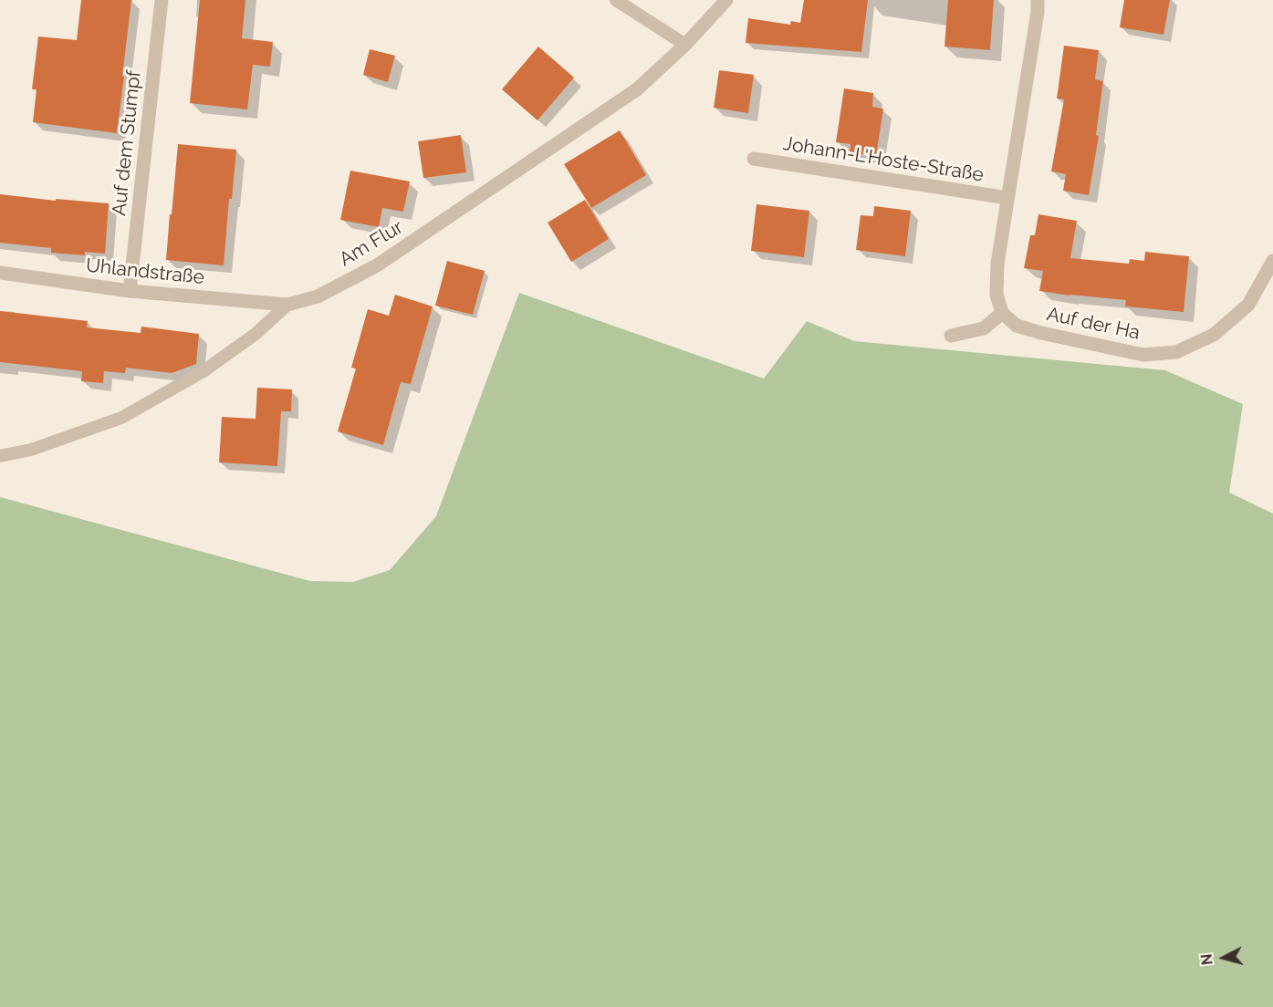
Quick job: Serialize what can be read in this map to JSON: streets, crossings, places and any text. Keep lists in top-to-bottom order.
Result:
{
  "streets": {
    "street": [
      "Auf dem Stumpf",
      "Johann-L'Hoste-Straße",
      "Am Flur",
      "Uhlandstraße",
      "Auf der Ha"
    ]
  },
  "crossings": [
    ["Auf dem Stumpf", "Uhlandstraße"],
    ["Am Flur", "Uhlandstraße"]
  ],
  "north": "left"
}
